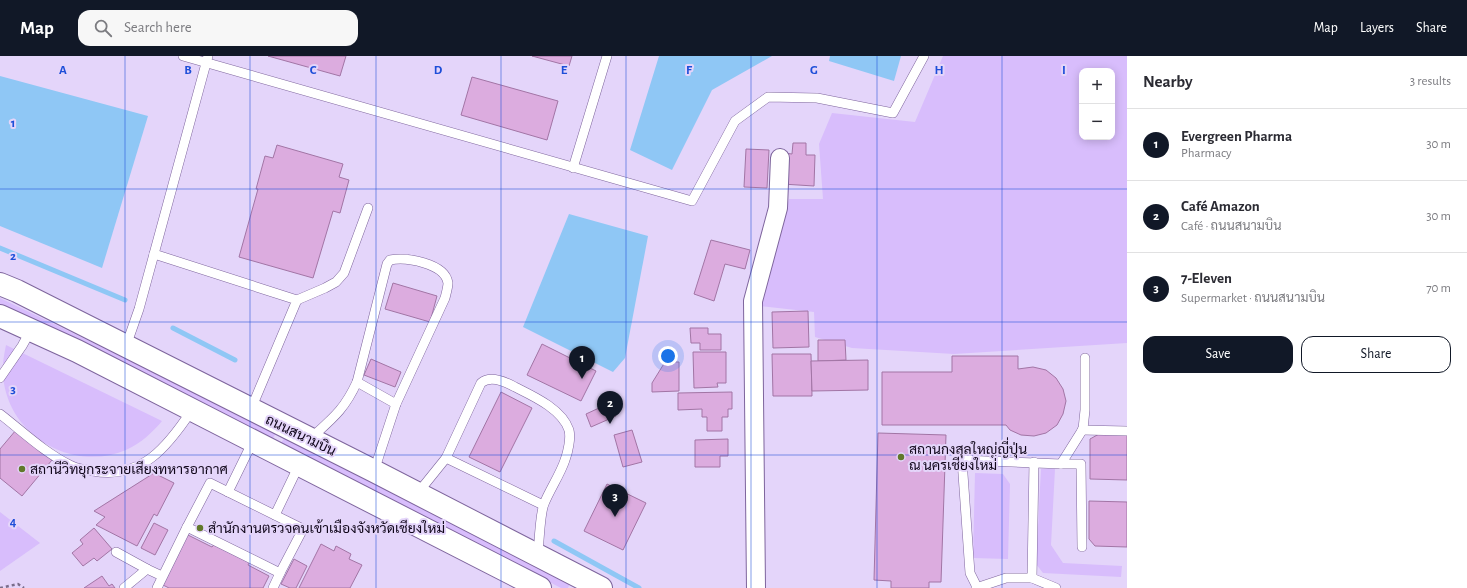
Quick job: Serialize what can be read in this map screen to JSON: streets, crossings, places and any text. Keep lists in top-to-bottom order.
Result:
{
  "streets": {
    "main road": ["ถนนสนามบิน"]
  },
  "places": ["สถานกงสุลใหญ่ญี่ปุ่น ณ นครเชียงใหม่", "สถานีวิทยุกระจายเสียงทหารอากาศ", "สำนักงานตรวจคนเข้าเมืองจังหวัดเชียงใหม่"],
  "page": {
    "header": "Map",
    "search": "Search here",
    "nav": ["Map", "Layers", "Share"],
    "heading": ["Nearby", "3 results"],
    "map_buttons": ["+", "−"],
    "list": [
      {
        "mark": "1",
        "name": "Evergreen Pharma",
        "note": "Pharmacy",
        "value": "30 m"
      },
      {
        "mark": "2",
        "name": "Café Amazon",
        "note": "Café · ถนนสนามบิน",
        "value": "30 m"
      },
      {
        "mark": "3",
        "name": "7-Eleven",
        "note": "Supermarket · ถนนสนามบิน",
        "value": "70 m"
      }
    ],
    "buttons": ["Save", "Share"],
    "pins": ["1", "2", "3"]
  },
  "grid": {
    "columns": [
      "A",
      "B",
      "C",
      "D",
      "E",
      "F",
      "G",
      "H",
      "I"
    ],
    "rows": [
      "1",
      "2",
      "3",
      "4"
    ]
  }
}
